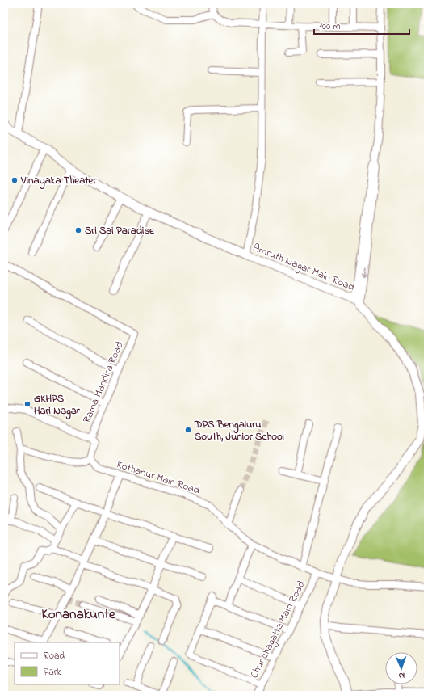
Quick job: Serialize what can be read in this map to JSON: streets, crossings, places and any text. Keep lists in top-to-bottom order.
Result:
{
  "streets": {
    "main road": ["Amruth Nagar Main Road"],
    "street": ["Rama Mandira Road", "Kothanur Main Road", "Chunchagatta Main Road"]
  },
  "crossings": [
    ["Amruth Nagar Main Road", "Kothanur Main Road"],
    ["Kothanur Main Road", "Chunchagatta Main Road"]
  ],
  "districts": ["Konanakunte"],
  "places": [
    "Vinayaka Theater",
    "Sri Sai Paradise",
    "GKHPS Hari Nagar",
    "DPS Bengaluru South, Junior School"
  ],
  "legend": ["Road", "Park"],
  "scale_bar": "100 m",
  "north": "bottom"
}
